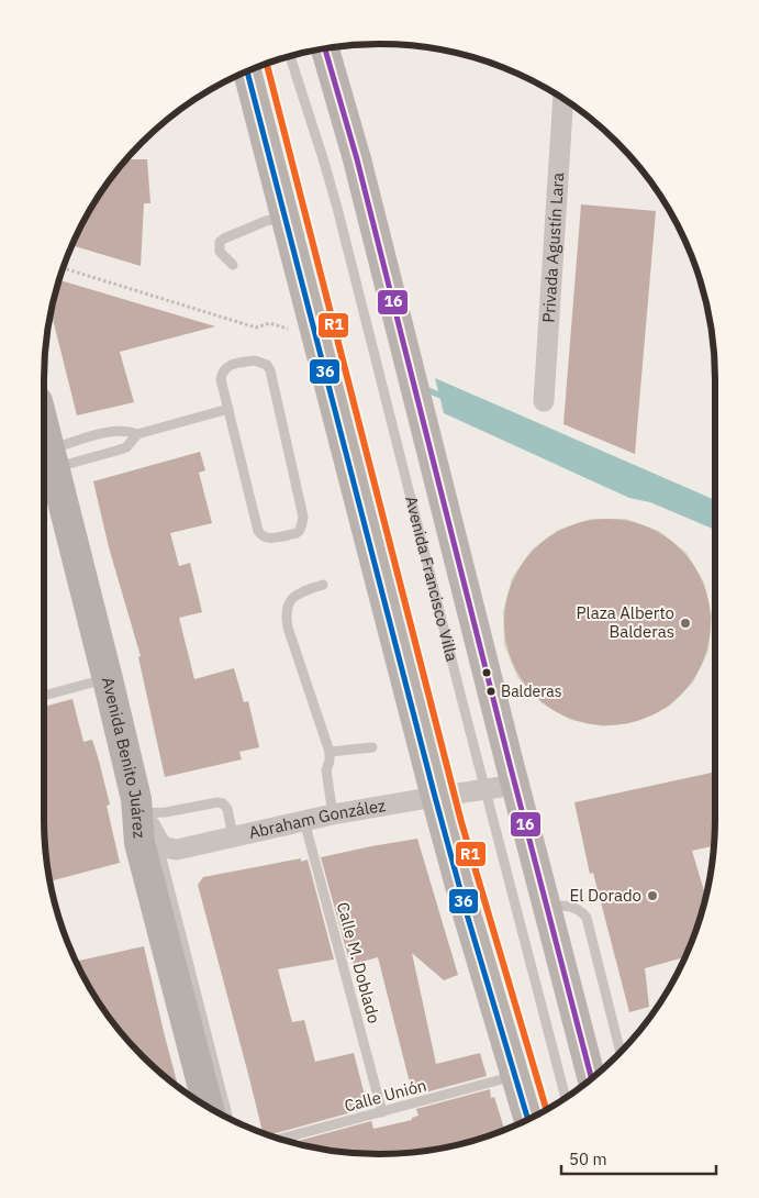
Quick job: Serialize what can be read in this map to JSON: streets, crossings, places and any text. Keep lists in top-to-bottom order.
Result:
{
  "streets": {
    "main road": ["Avenida Francisco Villa", "Avenida Benito Juárez"],
    "street": ["Privada Agustín Lara", "Abraham González"],
    "lane": ["Calle M. Doblado", "Calle Unión"]
  },
  "crossings": [
    ["Avenida Francisco Villa", "Abraham González"],
    ["Abraham González", "Calle M. Doblado"],
    ["Calle M. Doblado", "Calle Unión"]
  ],
  "places": ["Plaza Alberto Balderas", "Balderas", "El Dorado"],
  "lines": ["transit line 16", "transit line R1", "transit line 36"],
  "scale_bar": "50 m"
}
